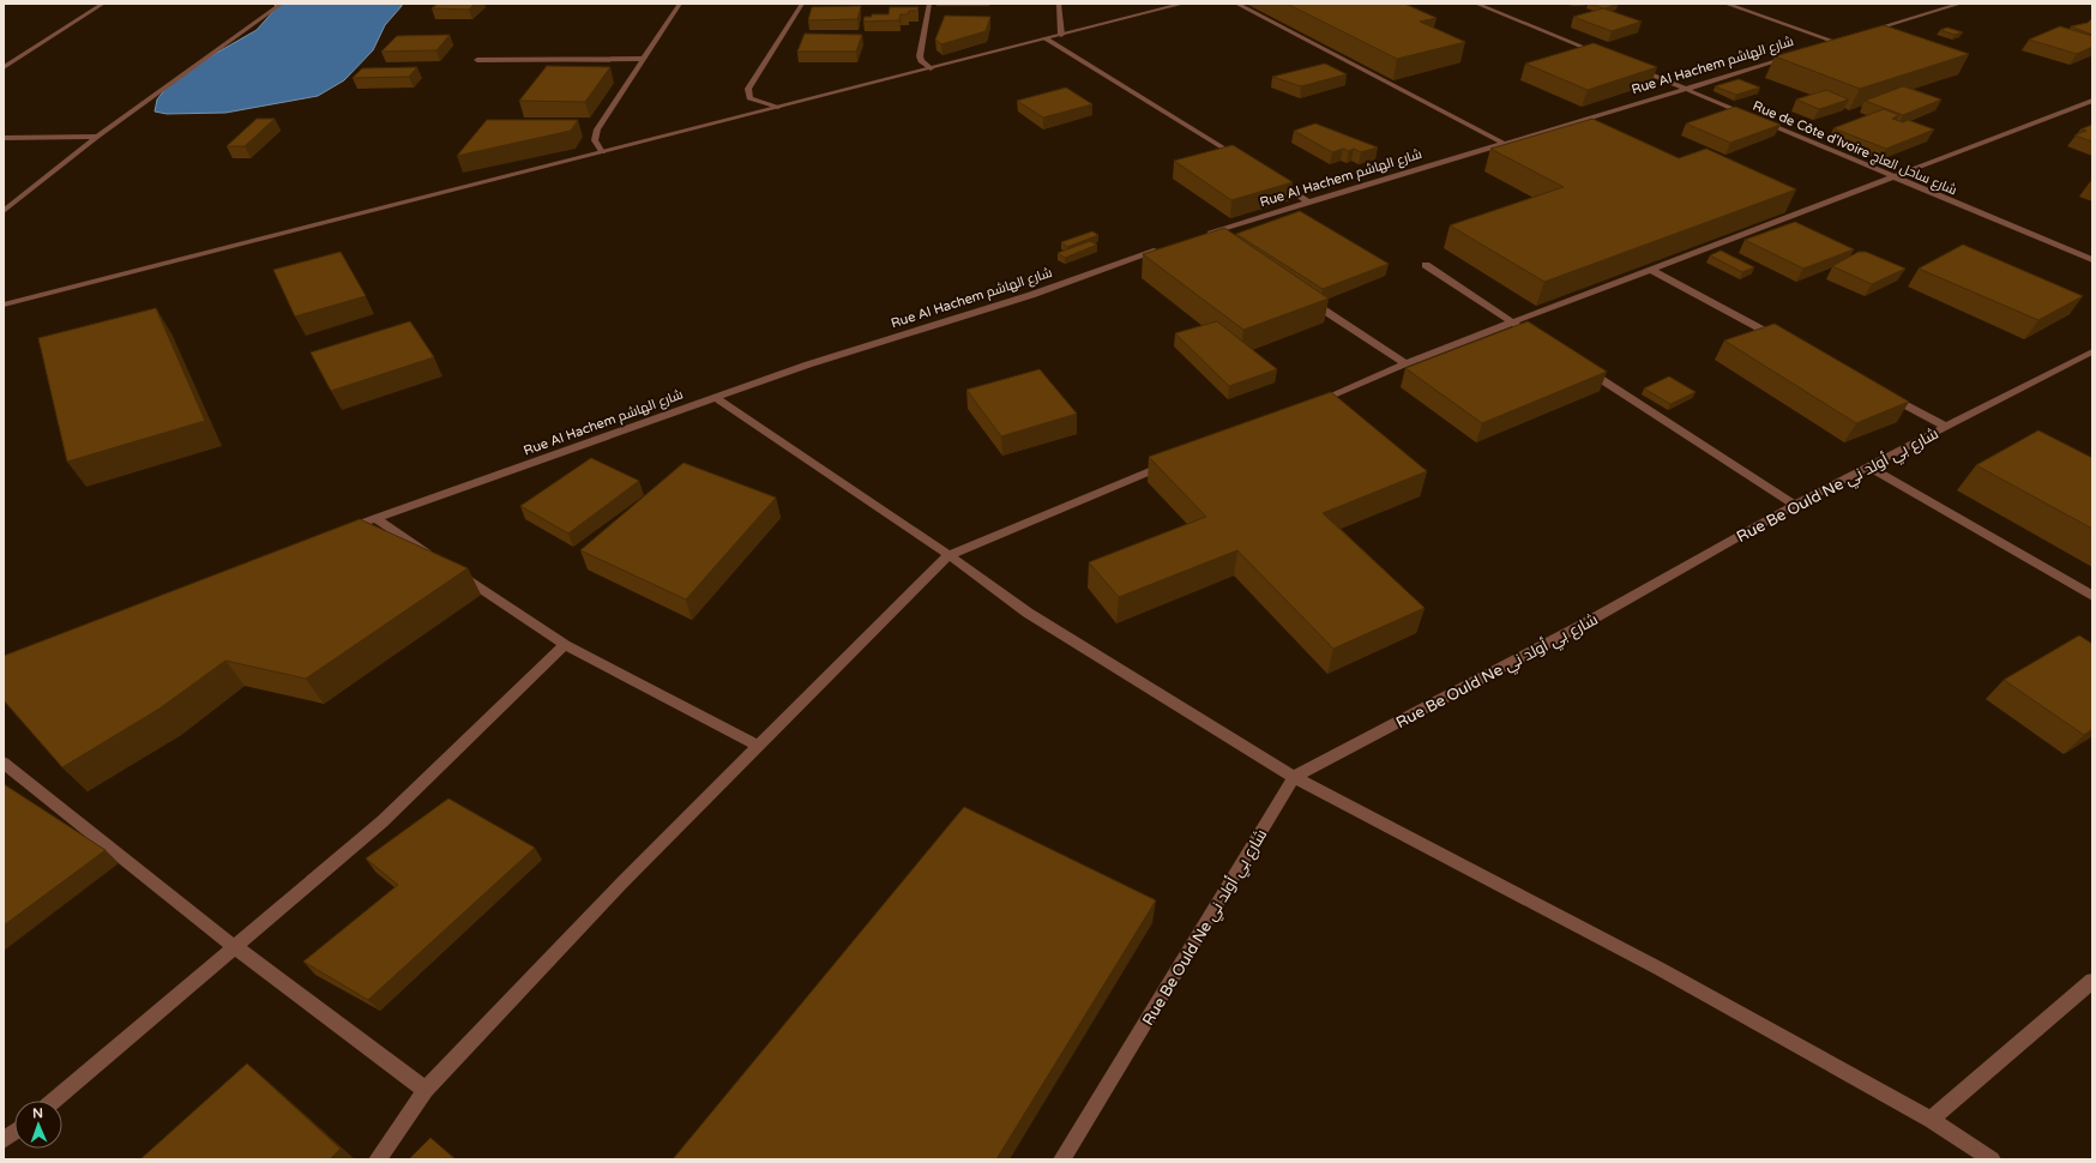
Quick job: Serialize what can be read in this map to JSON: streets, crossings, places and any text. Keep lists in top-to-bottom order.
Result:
{
  "streets": {
    "street": ["Rue Al Hachem شارع الهاشم", "Rue de Côte d'Ivoire شارع ساحل العاج", "Rue Be Ould Ne شارع بي أولد ني"]
  },
  "crossings": [
    ["Rue Al Hachem شارع الهاشم", "Rue de Côte d'Ivoire شارع ساحل العاج"]
  ],
  "north": "top"
}
